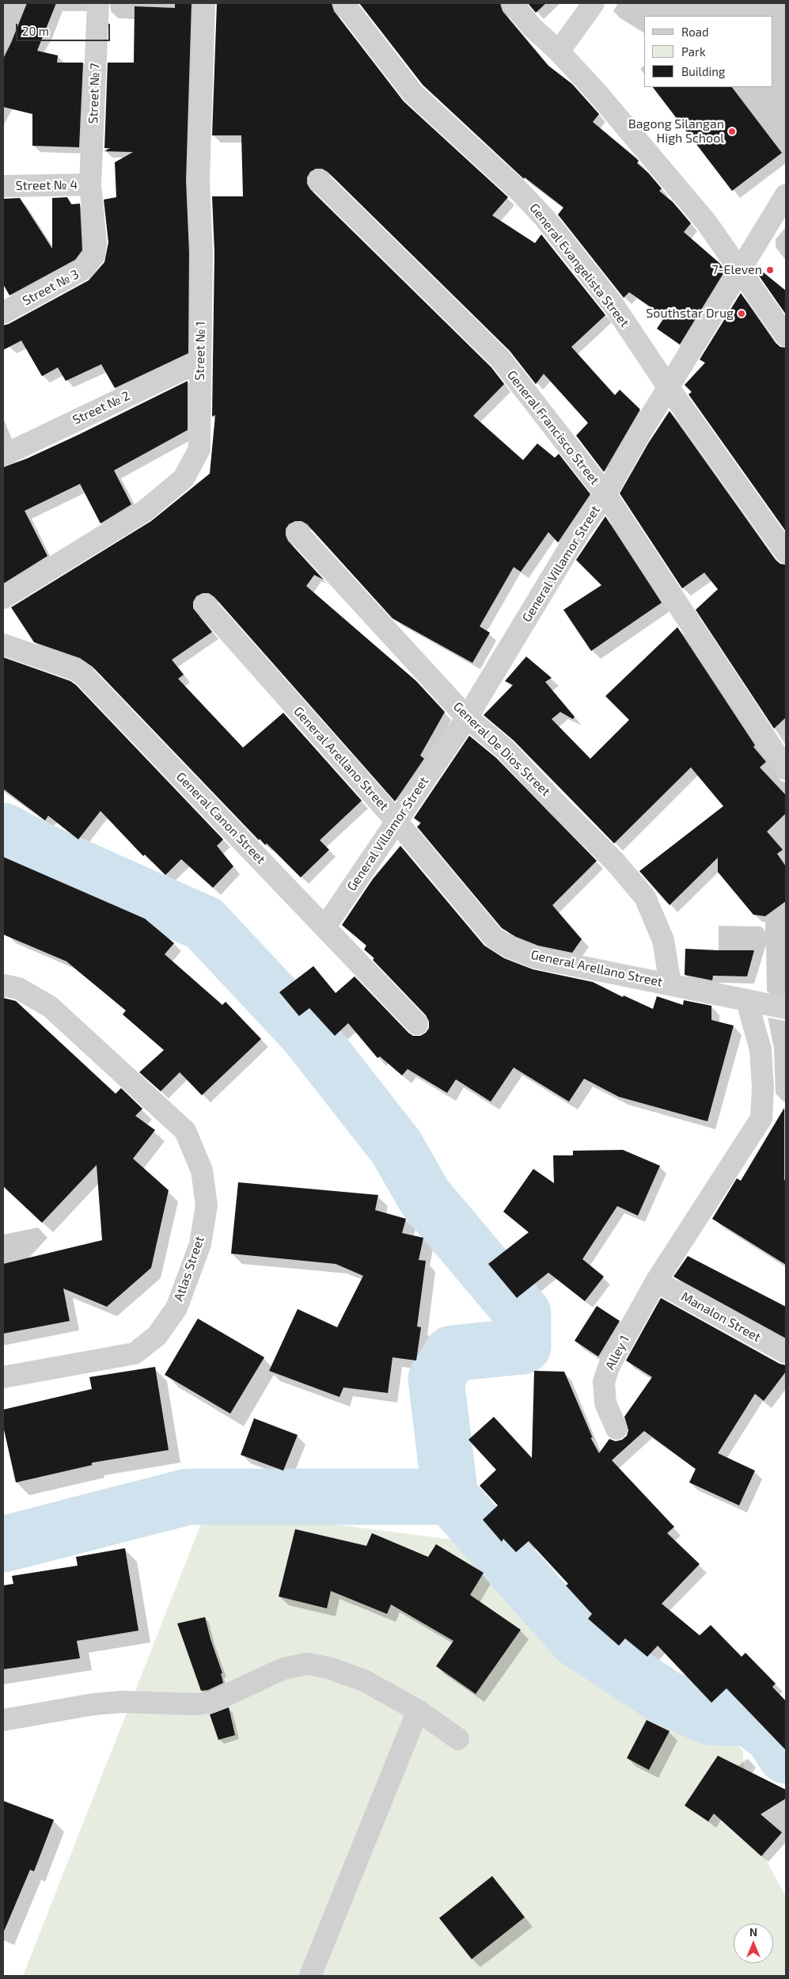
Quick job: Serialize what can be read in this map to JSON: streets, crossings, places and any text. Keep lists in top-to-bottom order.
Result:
{
  "streets": {
    "street": [
      "Street № 7",
      "Street № 4",
      "General Evangelista Street",
      "Street № 3",
      "Street № 1",
      "Street № 2",
      "General Francisco Street",
      "General Villamor Street",
      "General De Dios Street",
      "General Arellano Street",
      "General Canon Street",
      "Atlas Street",
      "Manalon Street",
      "Alley 1"
    ]
  },
  "crossings": [
    ["Street № 7", "Street № 4"],
    ["Street № 7", "Street № 3"],
    ["Street № 4", "Street № 3"],
    ["General Evangelista Street", "General Villamor Street"],
    ["Street № 1", "Street № 2"],
    ["General Francisco Street", "General Villamor Street"],
    ["General Villamor Street", "General De Dios Street"],
    ["General Villamor Street", "General Arellano Street"],
    ["General Villamor Street", "General Canon Street"],
    ["General De Dios Street", "General Arellano Street"],
    ["General Arellano Street", "Alley 1"],
    ["Manalon Street", "Alley 1"]
  ],
  "places": ["Bagong Silangan High School", "7-Eleven", "Southstar Drug"],
  "legend": ["Road", "Park", "Building"],
  "scale_bar": "20 m",
  "north": "top"
}
